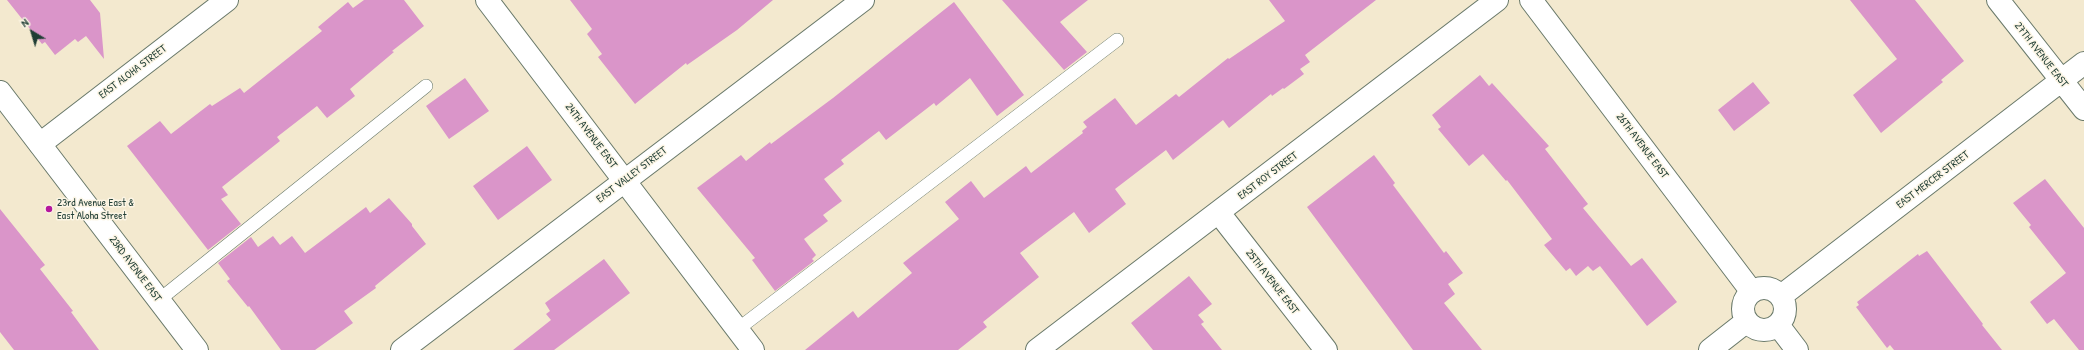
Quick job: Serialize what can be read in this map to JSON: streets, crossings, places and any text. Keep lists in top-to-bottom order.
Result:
{
  "streets": {
    "street": [
      "27TH AVENUE EAST",
      "EAST ALOHA STREET",
      "24TH AVENUE EAST",
      "26TH AVENUE EAST",
      "EAST VALLEY STREET",
      "EAST ROY STREET",
      "EAST MERCER STREET",
      "23RD AVENUE EAST",
      "25TH AVENUE EAST"
    ]
  },
  "crossings": [
    ["27TH AVENUE EAST", "EAST MERCER STREET"],
    ["EAST ALOHA STREET", "23RD AVENUE EAST"],
    ["24TH AVENUE EAST", "EAST VALLEY STREET"],
    ["26TH AVENUE EAST", "EAST MERCER STREET"],
    ["EAST ROY STREET", "25TH AVENUE EAST"]
  ],
  "places": ["23rd Avenue East & East Aloha Street"],
  "north": "top left"
}
